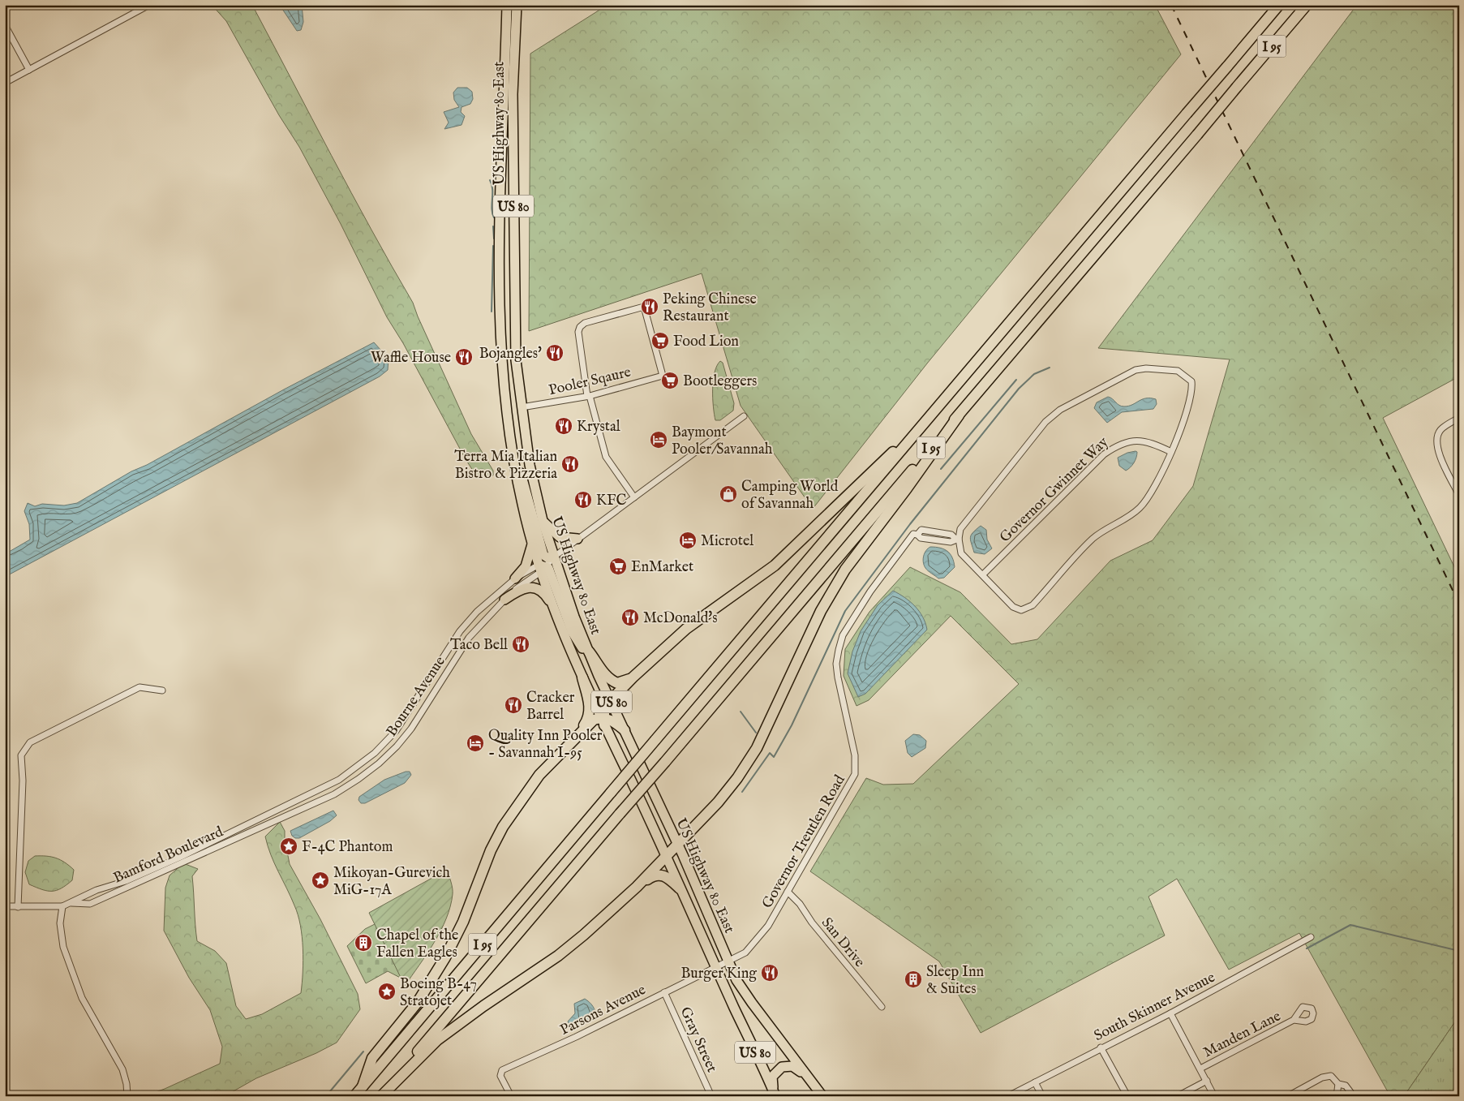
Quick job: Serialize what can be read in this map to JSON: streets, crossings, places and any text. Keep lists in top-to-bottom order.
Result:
{
  "streets": {
    "highway": ["I 95"],
    "main road": ["US Highway 80 East", "US 80"],
    "street": [
      "Pooler Sqaure",
      "Governor Gwinnet Way",
      "Bourne Avenue",
      "Governor Treutlen Road",
      "Bamford Boulevard",
      "San Drive",
      "South Skinner Avenue",
      "Parsons Avenue",
      "Manden Lane",
      "Gray Street"
    ]
  },
  "crossings": [
    ["US Highway 80 East", "Pooler Sqaure"],
    ["US Highway 80 East", "Bourne Avenue"],
    ["US Highway 80 East", "Governor Treutlen Road"],
    ["US Highway 80 East", "Parsons Avenue"],
    ["Bourne Avenue", "Bamford Boulevard"],
    ["Governor Treutlen Road", "San Drive"],
    ["Governor Treutlen Road", "Parsons Avenue"],
    ["Parsons Avenue", "Gray Street"]
  ],
  "places": {
    "restaurant": [
      "Peking Chinese Restaurant",
      "Bojangles'",
      "Waffle House",
      "Krystal",
      "Terra Mia Italian Bistro & Pizzeria",
      "KFC",
      "McDonald's",
      "Taco Bell",
      "Cracker Barrel",
      "Burger King"
    ],
    "supermarket": ["Food Lion", "Bootleggers", "EnMarket"],
    "hotel": ["Baymont Pooler/Savannah", "Microtel", "Quality Inn Pooler - Savannah I-95"],
    "shop": ["Camping World of Savannah"],
    "place": ["F-4C Phantom", "Mikoyan-Gurevich MiG-17A", "Boeing B-47 Stratojet"],
    "building": ["Chapel of the Fallen Eagles", "Sleep Inn & Suites"]
  }
}
